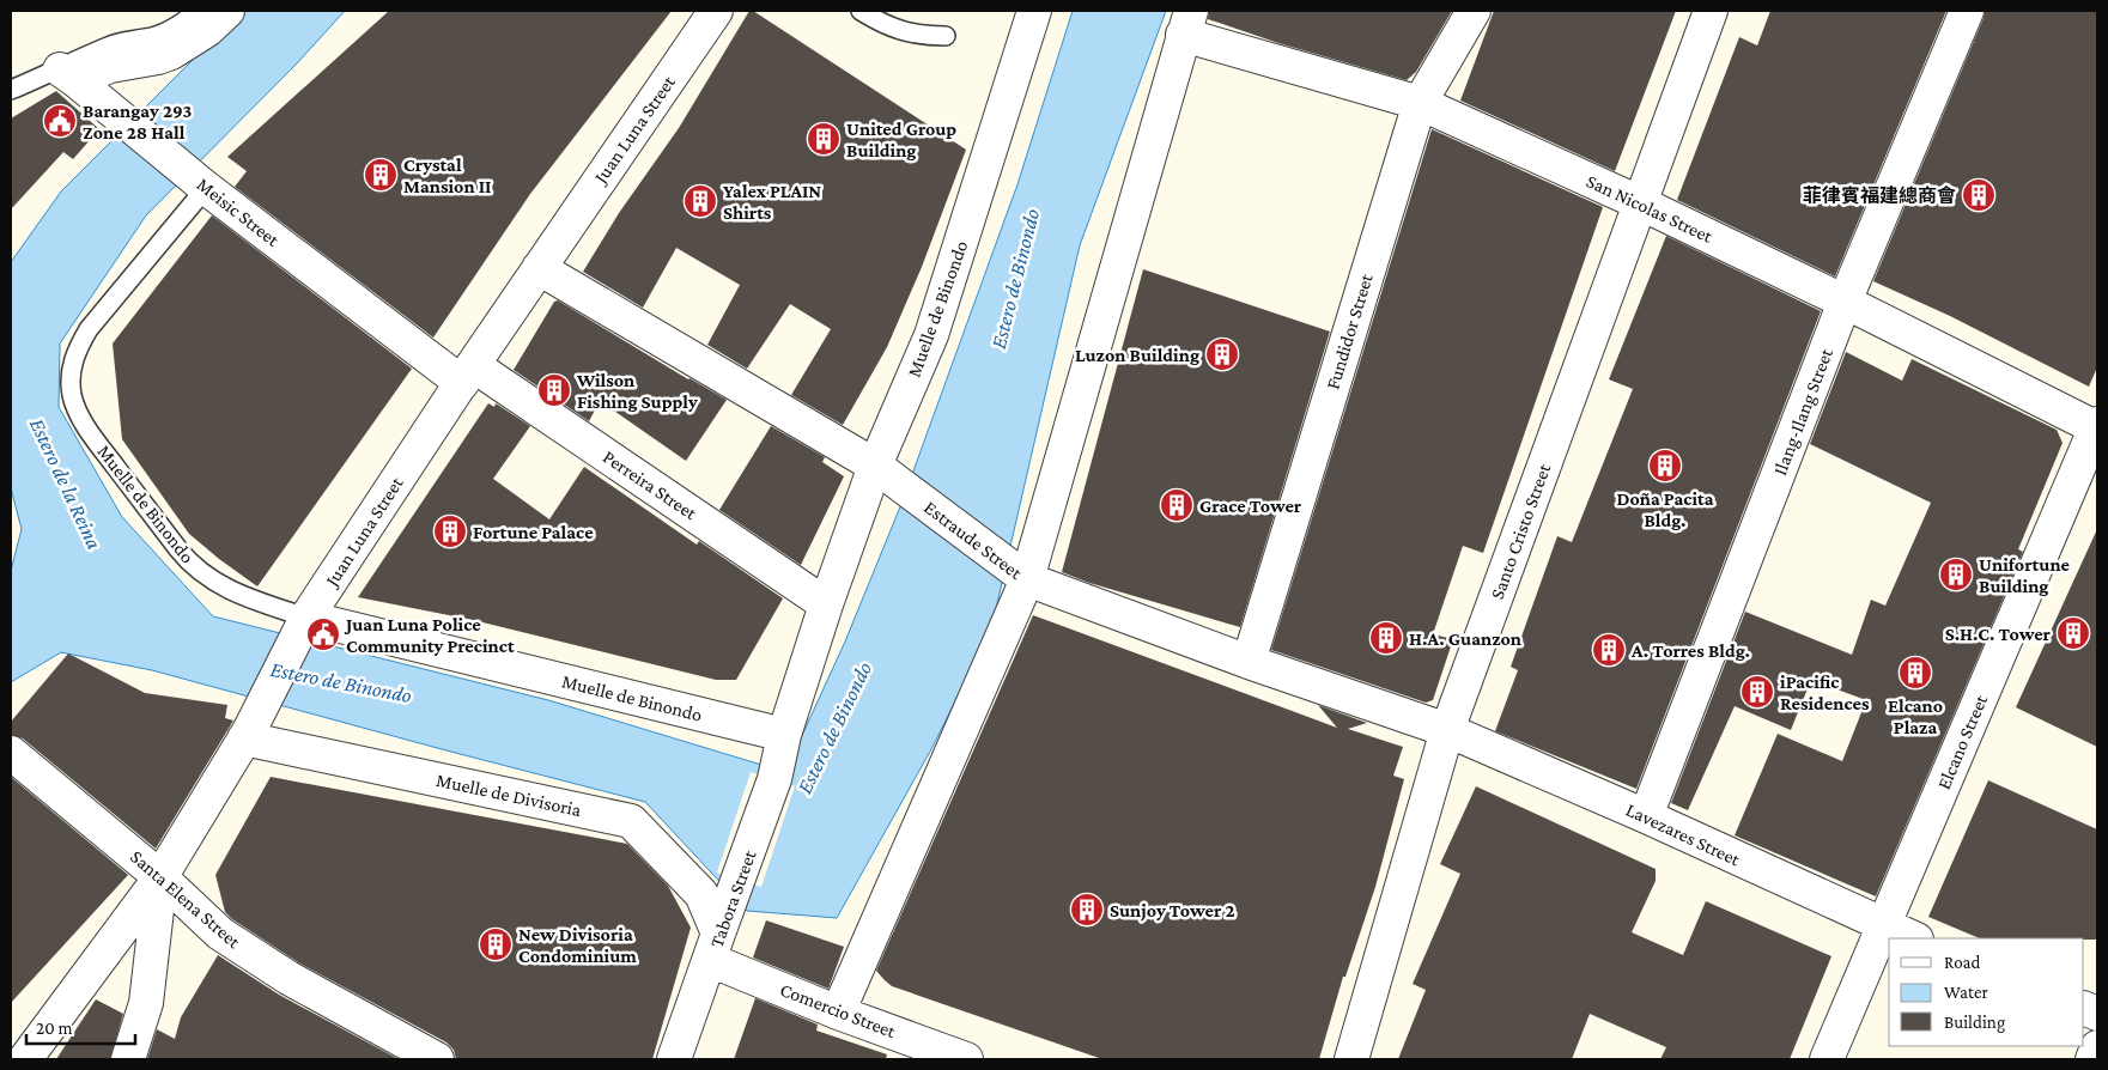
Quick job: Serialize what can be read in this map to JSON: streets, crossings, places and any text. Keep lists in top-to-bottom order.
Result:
{
  "streets": {
    "street": [
      "Juan Luna Street",
      "San Nicolas Street",
      "Meisic Street",
      "Muelle de Binondo",
      "Fundidor Street",
      "Ilang-Ilang Street",
      "Perreira Street",
      "Santo Cristo Street",
      "Estraude Street",
      "Elcano Street",
      "Muelle de Divisoria",
      "Lavezares Street",
      "Santa Elena Street",
      "Tabora Street",
      "Comercio Street"
    ]
  },
  "crossings": [
    ["Juan Luna Street", "Meisic Street"],
    ["Juan Luna Street", "Muelle de Binondo"],
    ["Juan Luna Street", "Perreira Street"],
    ["Juan Luna Street", "Estraude Street"],
    ["Juan Luna Street", "Muelle de Divisoria"],
    ["Juan Luna Street", "Santa Elena Street"],
    ["San Nicolas Street", "Fundidor Street"],
    ["San Nicolas Street", "Ilang-Ilang Street"],
    ["San Nicolas Street", "Santo Cristo Street"],
    ["San Nicolas Street", "Elcano Street"],
    ["Meisic Street", "Muelle de Binondo"],
    ["Meisic Street", "Perreira Street"],
    ["Muelle de Binondo", "Perreira Street"],
    ["Muelle de Binondo", "Estraude Street"],
    ["Muelle de Binondo", "Tabora Street"],
    ["Fundidor Street", "Estraude Street"],
    ["Ilang-Ilang Street", "Lavezares Street"],
    ["Santo Cristo Street", "Estraude Street"],
    ["Santo Cristo Street", "Lavezares Street"],
    ["Estraude Street", "Lavezares Street"],
    ["Elcano Street", "Lavezares Street"],
    ["Muelle de Divisoria", "Tabora Street"],
    ["Muelle de Divisoria", "Comercio Street"],
    ["Tabora Street", "Comercio Street"]
  ],
  "water": ["Estero de Binondo", "Estero de la Reina"],
  "places": {
    "public building": ["Barangay 293 Zone 28 Hall", "Juan Luna Police Community Precinct"],
    "building": [
      "United Group Building",
      "Crystal Mansion II",
      "菲律賓福建總商會",
      "Yalex PLAIN Shirts",
      "Luzon Building",
      "Wilson Fishing Supply",
      "Doña Pacita Bldg.",
      "Grace Tower",
      "Fortune Palace",
      "Unifortune Building",
      "S.H.C. Tower",
      "H.A. Guanzon",
      "A. Torres Bldg.",
      "Elcano Plaza",
      "iPacific Residences",
      "Sunjoy Tower 2",
      "New Divisoria Condominium"
    ]
  },
  "legend": ["Road", "Water", "Building"],
  "scale_bar": "20 m"
}
